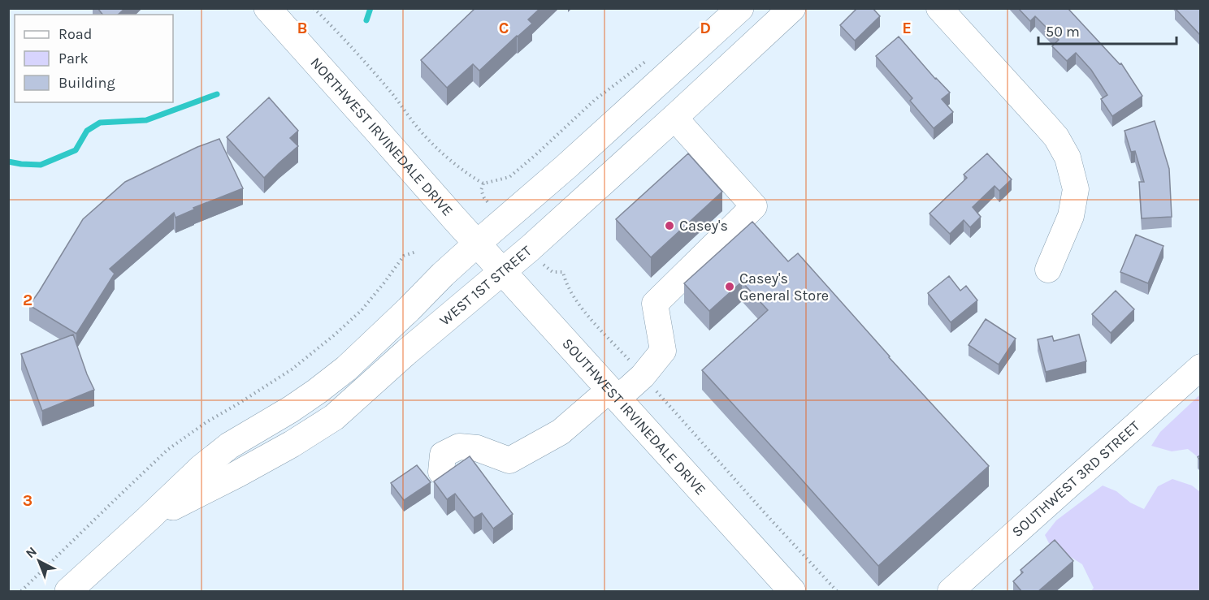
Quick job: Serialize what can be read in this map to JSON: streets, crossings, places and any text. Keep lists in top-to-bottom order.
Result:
{
  "streets": {
    "main road": ["NORTHWEST IRVINEDALE DRIVE", "WEST 1ST STREET", "SOUTHWEST IRVINEDALE DRIVE"],
    "street": ["SOUTHWEST 3RD STREET"]
  },
  "crossings": [
    ["NORTHWEST IRVINEDALE DRIVE", "WEST 1ST STREET"],
    ["NORTHWEST IRVINEDALE DRIVE", "SOUTHWEST IRVINEDALE DRIVE"],
    ["WEST 1ST STREET", "SOUTHWEST IRVINEDALE DRIVE"]
  ],
  "places": ["Casey's", "Casey's General Store"],
  "legend": ["Road", "Park", "Building"],
  "scale_bar": "50 m",
  "north": "top left",
  "grid": {
    "columns": [
      "B",
      "C",
      "D",
      "E"
    ],
    "rows": ["2", "3"]
  }
}
